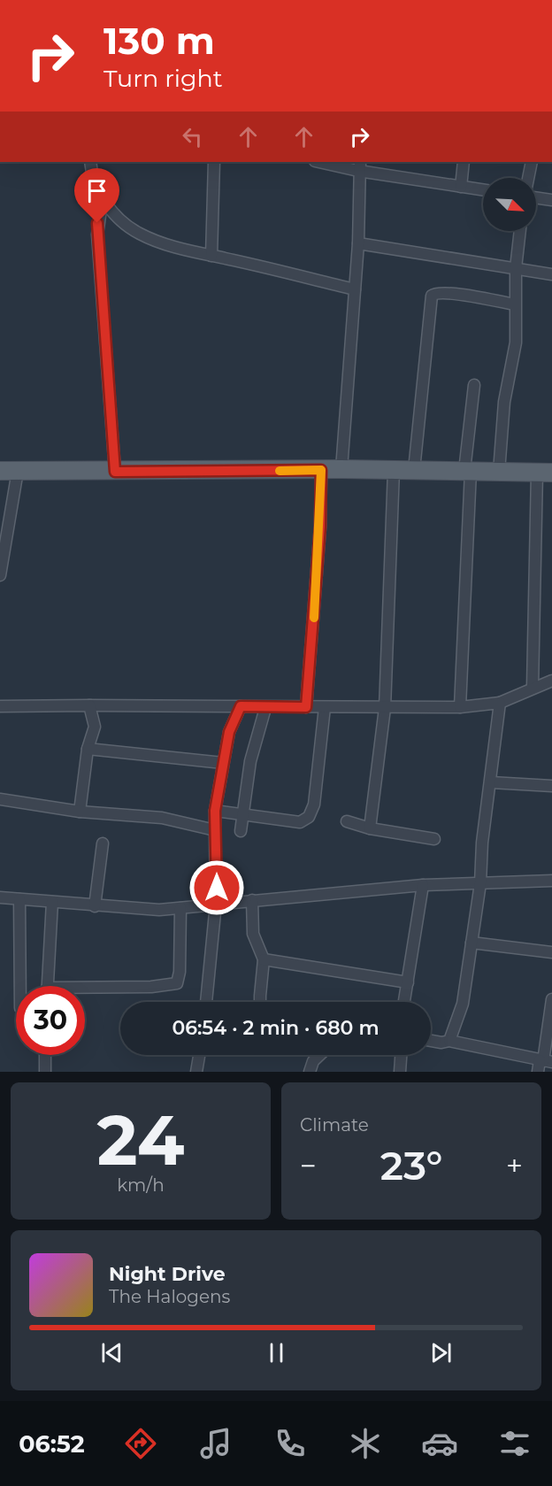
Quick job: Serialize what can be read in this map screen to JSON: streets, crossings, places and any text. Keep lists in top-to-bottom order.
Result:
{
  "north": "bottom right",
  "page": {
    "turn": ["130 m", "Turn right"],
    "limit": "30",
    "trip": "06:54 · 2 min · 680 m",
    "tile": [
      ["24", "km/h"],
      "Climate"
    ],
    "heat": ["−", "23°", "+"],
    "song": ["Night Drive", "The Halogens"],
    "tabs": "06:52"
  }
}
